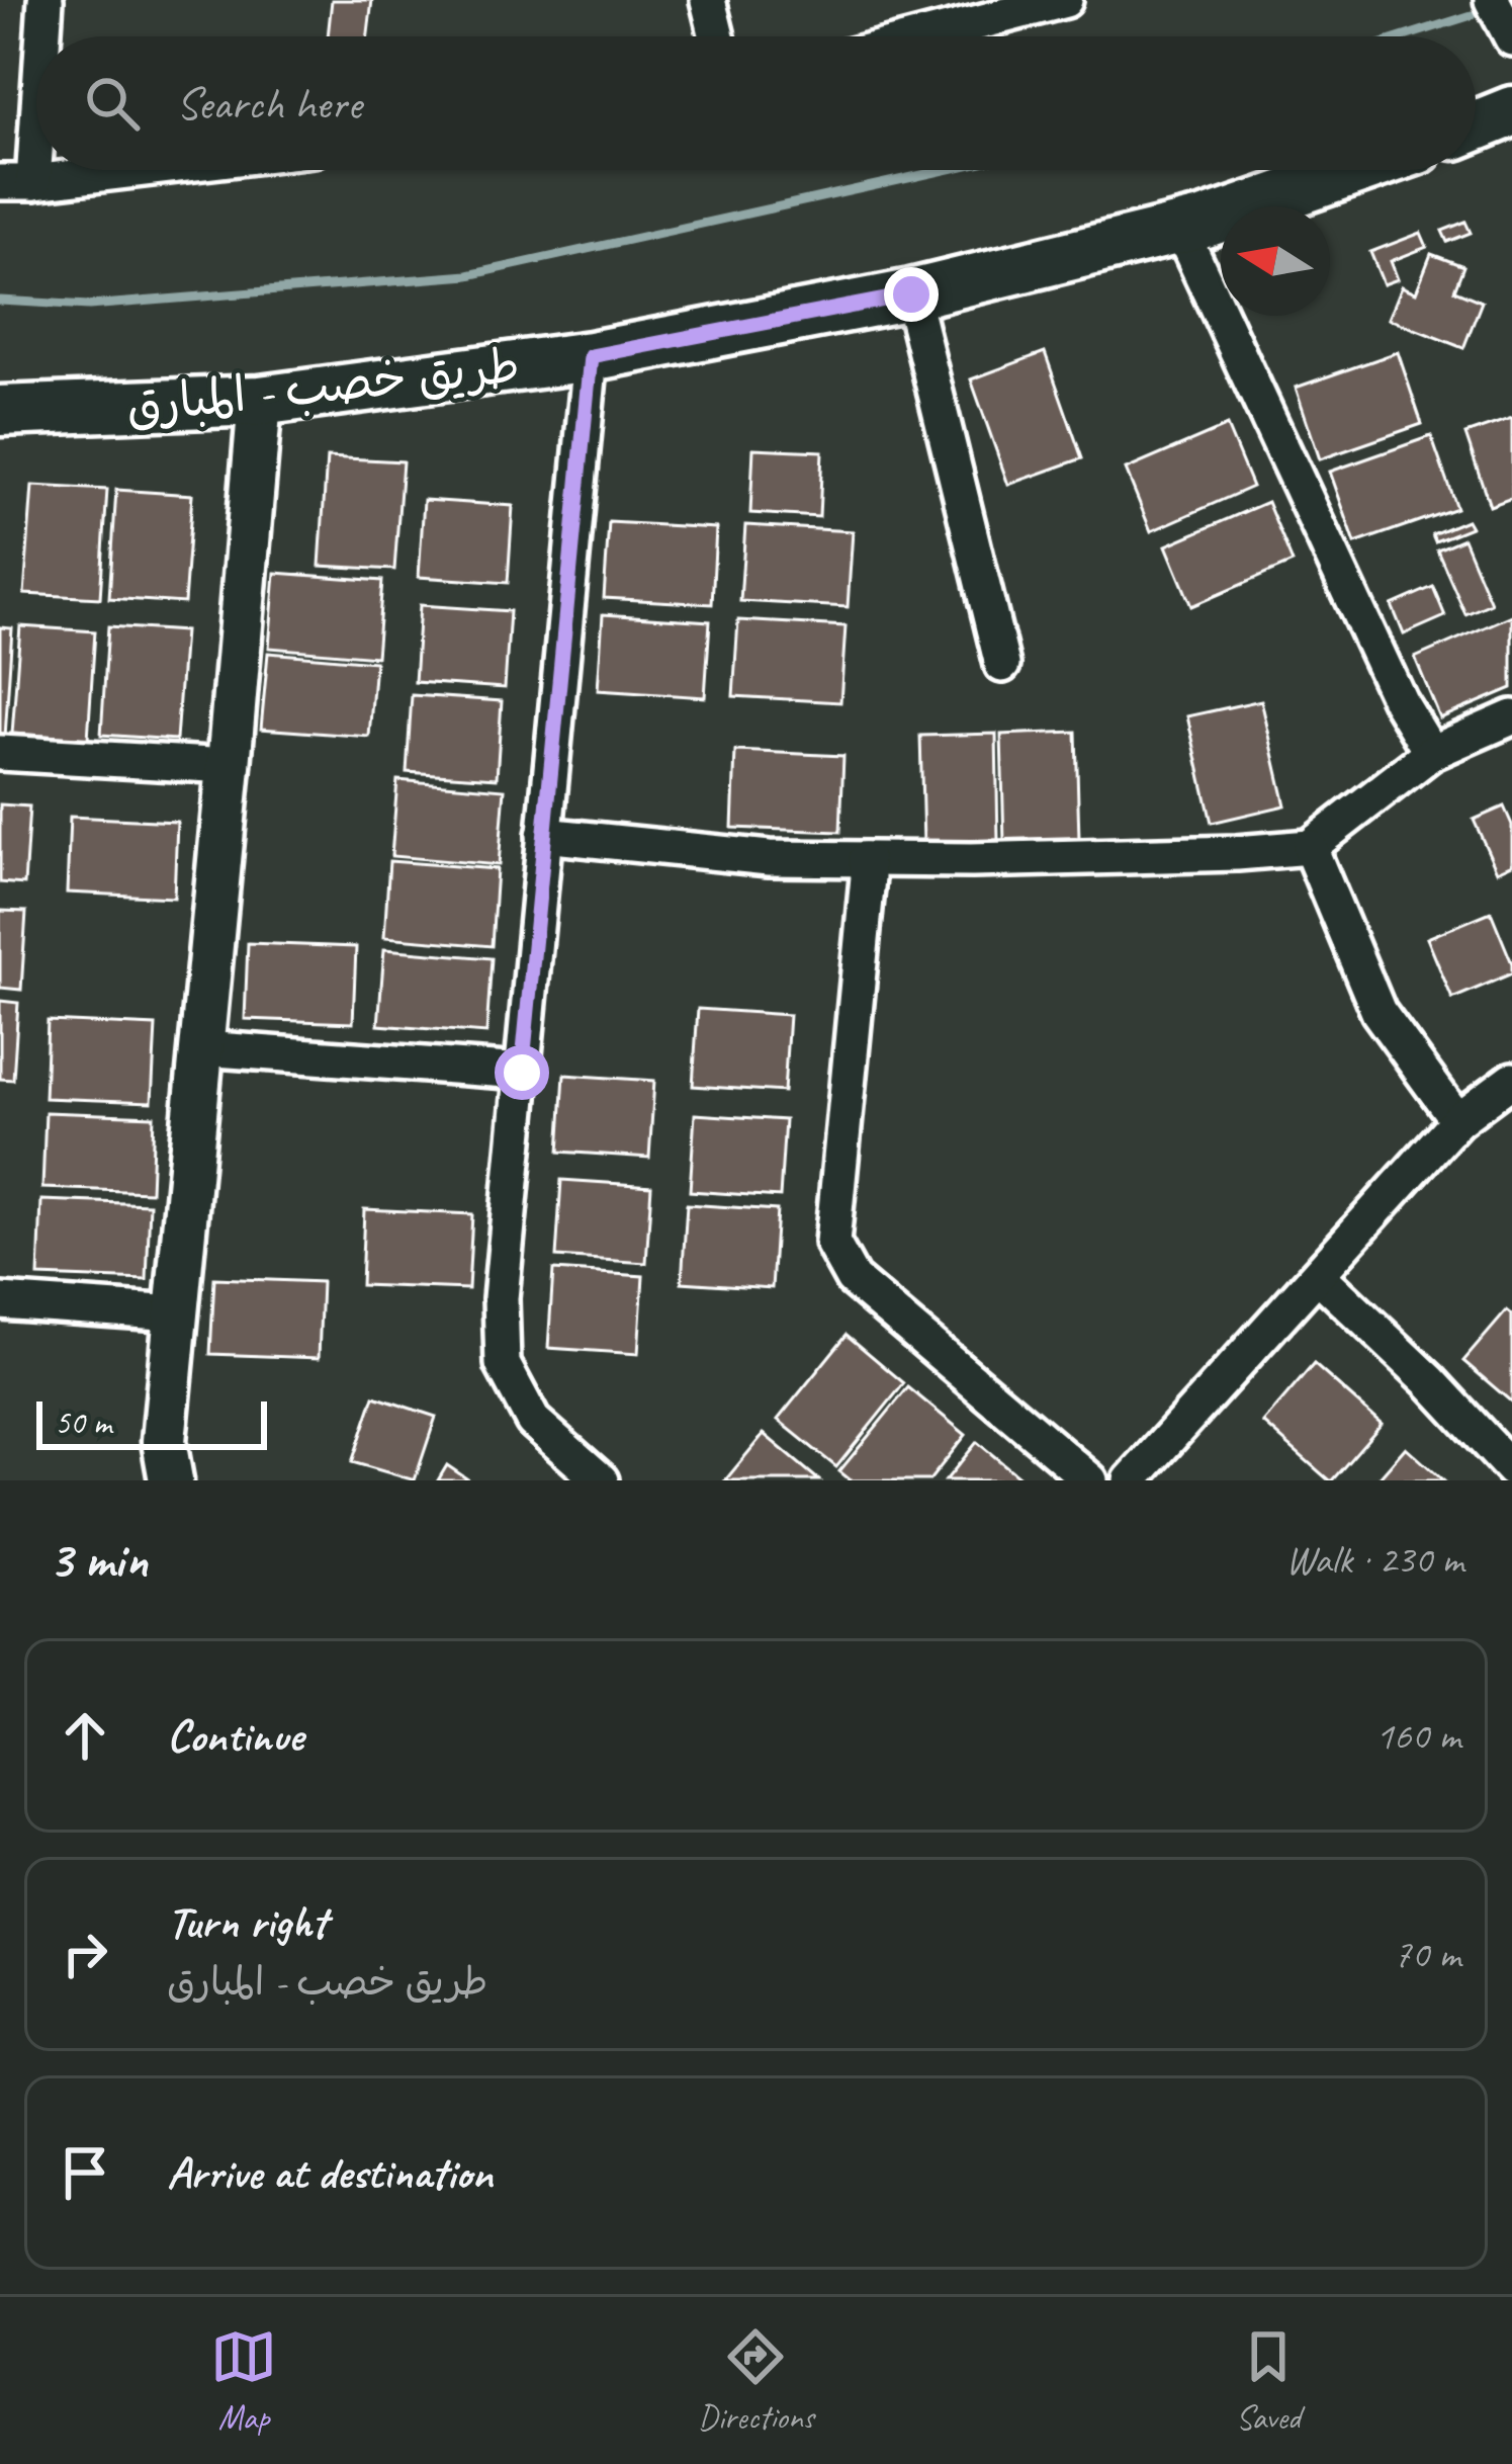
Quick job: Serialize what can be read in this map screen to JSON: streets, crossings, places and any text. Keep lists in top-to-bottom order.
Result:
{
  "streets": {
    "main road": ["طريق خصب - المبارق"]
  },
  "scale_bar": "50 m",
  "north": "left",
  "page": {
    "search": "Search here",
    "scale": "50 m",
    "heading": ["3 min", "Walk · 230 m"],
    "list": [
      ["Continue", "160 m"],
      ["Turn right", "طريق خصب - المبارق", "70 m"],
      "Arrive at destination"
    ],
    "nav": ["Map", "Directions", "Saved"]
  }
}
